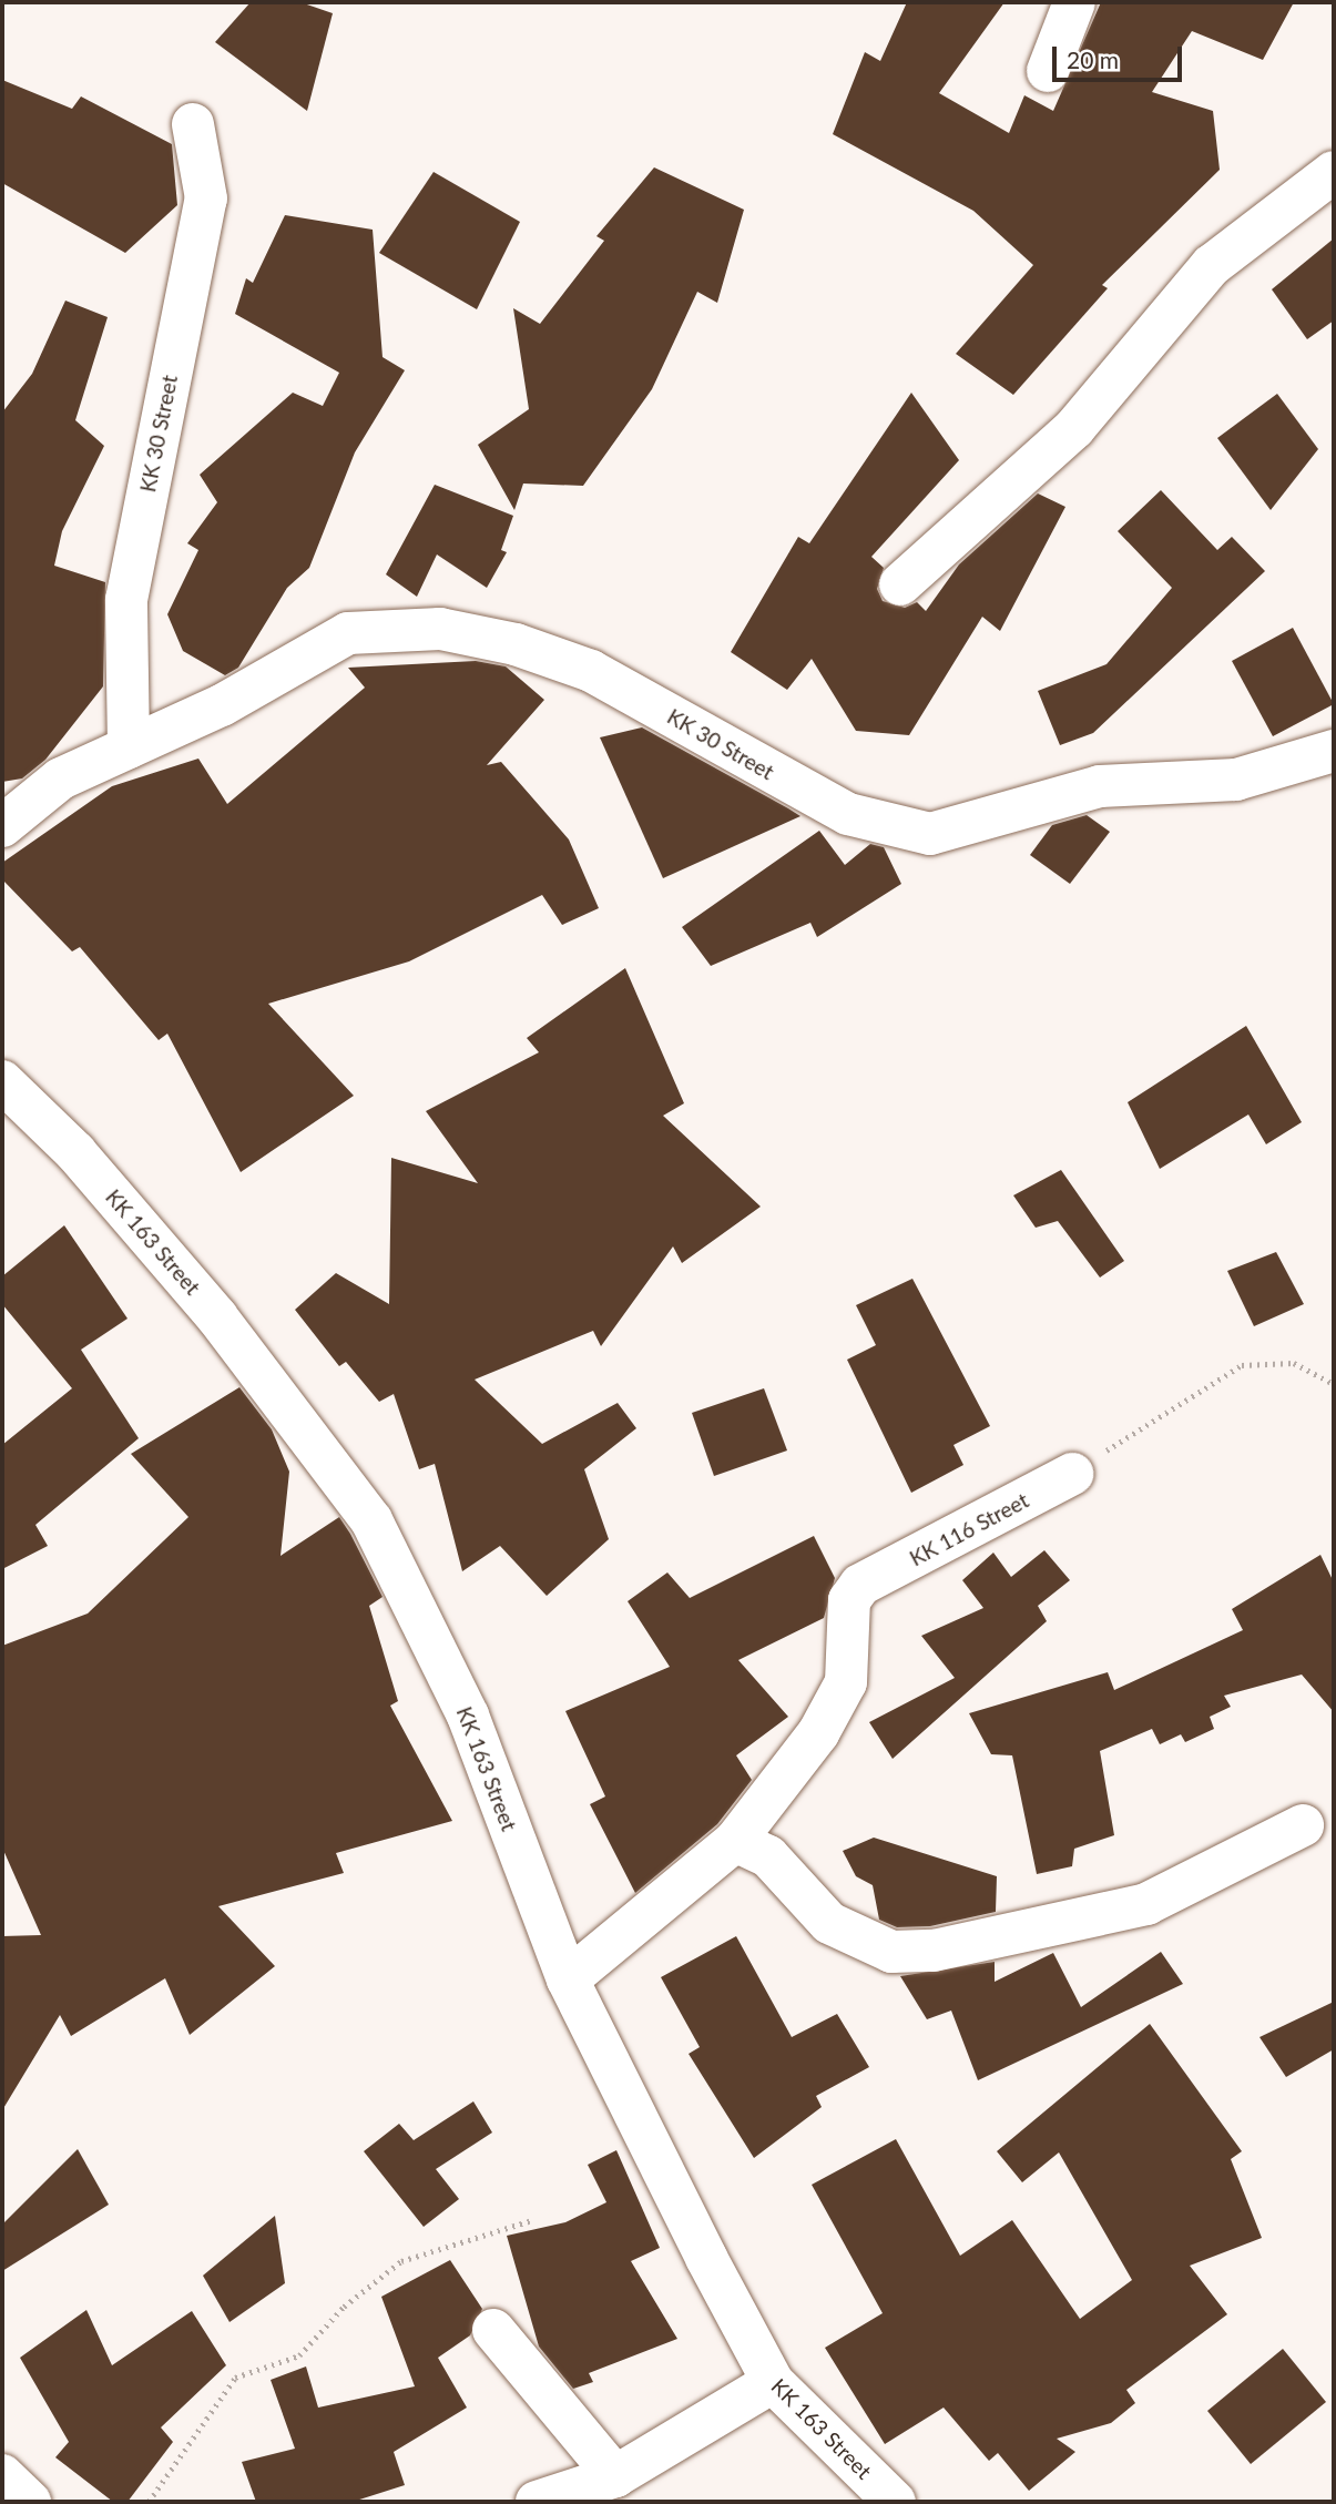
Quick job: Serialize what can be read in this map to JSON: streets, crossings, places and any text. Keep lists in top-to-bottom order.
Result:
{
  "streets": {
    "street": ["KK 30 Street", "KK 163 Street", "KK 116 Street"]
  },
  "crossings": [
    ["KK 163 Street", "KK 116 Street"]
  ],
  "scale_bar": "20 m"
}
